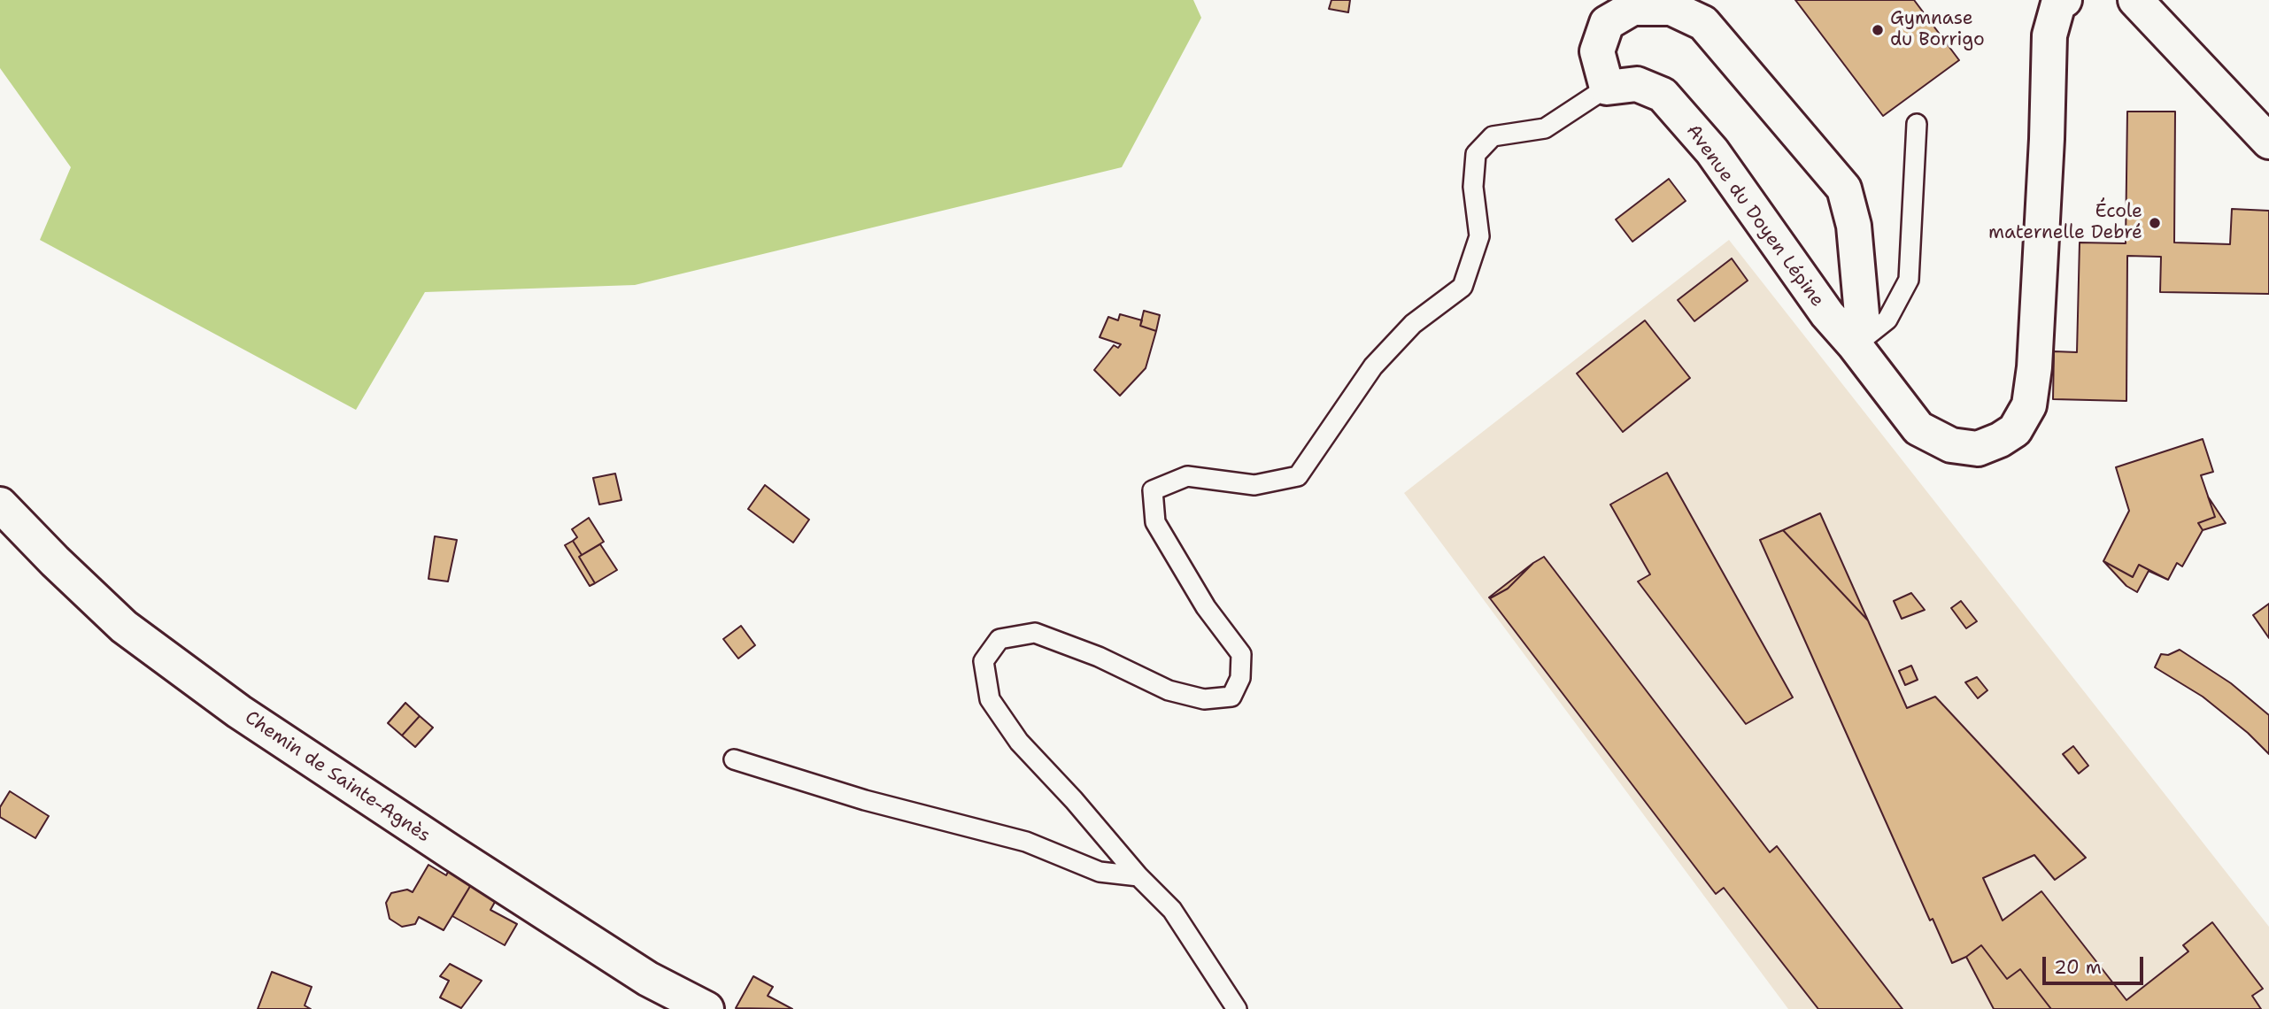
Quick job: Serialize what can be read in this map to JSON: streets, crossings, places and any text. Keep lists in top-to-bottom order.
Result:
{
  "streets": {
    "street": ["Avenue du Doyen Lépine", "Chemin de Sainte-Agnès"]
  },
  "places": ["Gymnase du Borrigo", "École maternelle Debré"],
  "scale_bar": "20 m"
}
